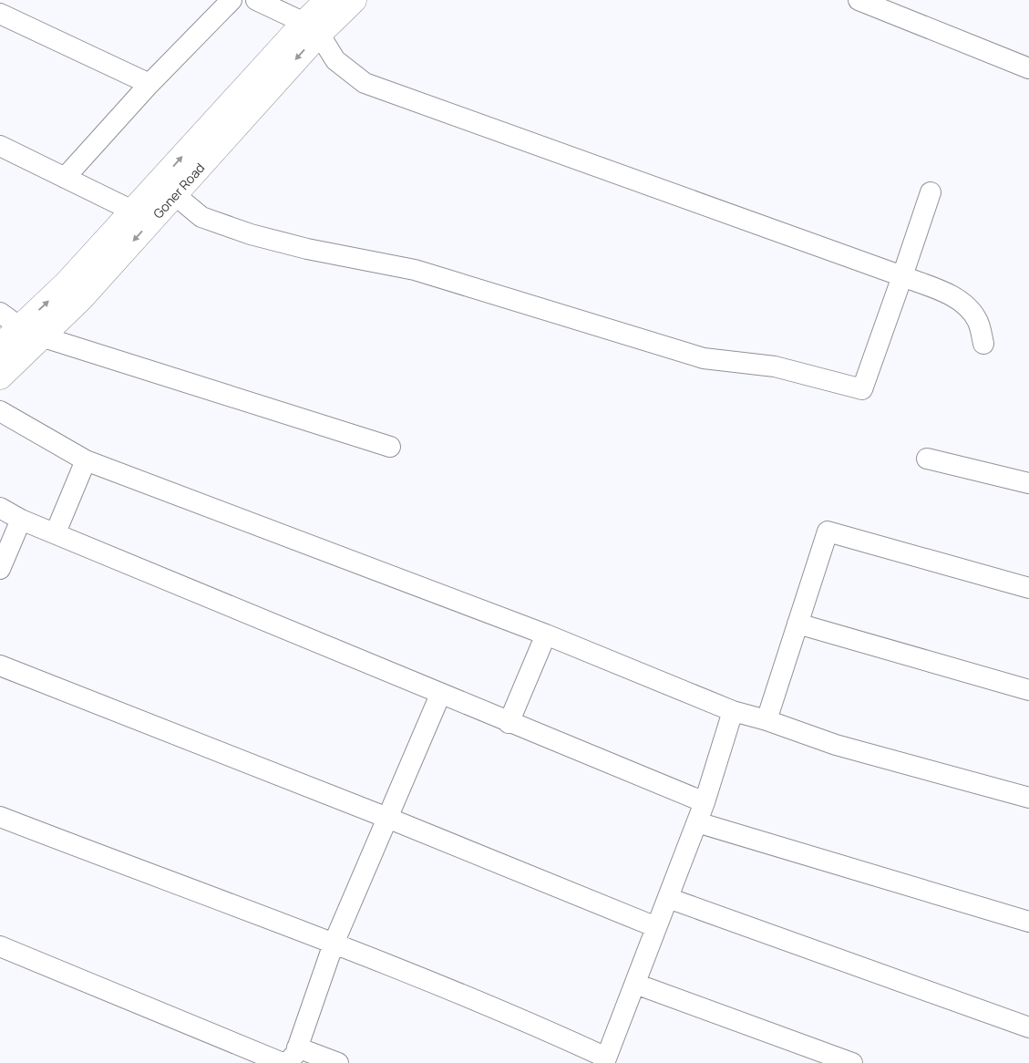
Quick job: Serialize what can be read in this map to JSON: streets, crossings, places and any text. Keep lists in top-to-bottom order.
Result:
{
  "streets": {
    "street": ["Goner Road"]
  }
}
